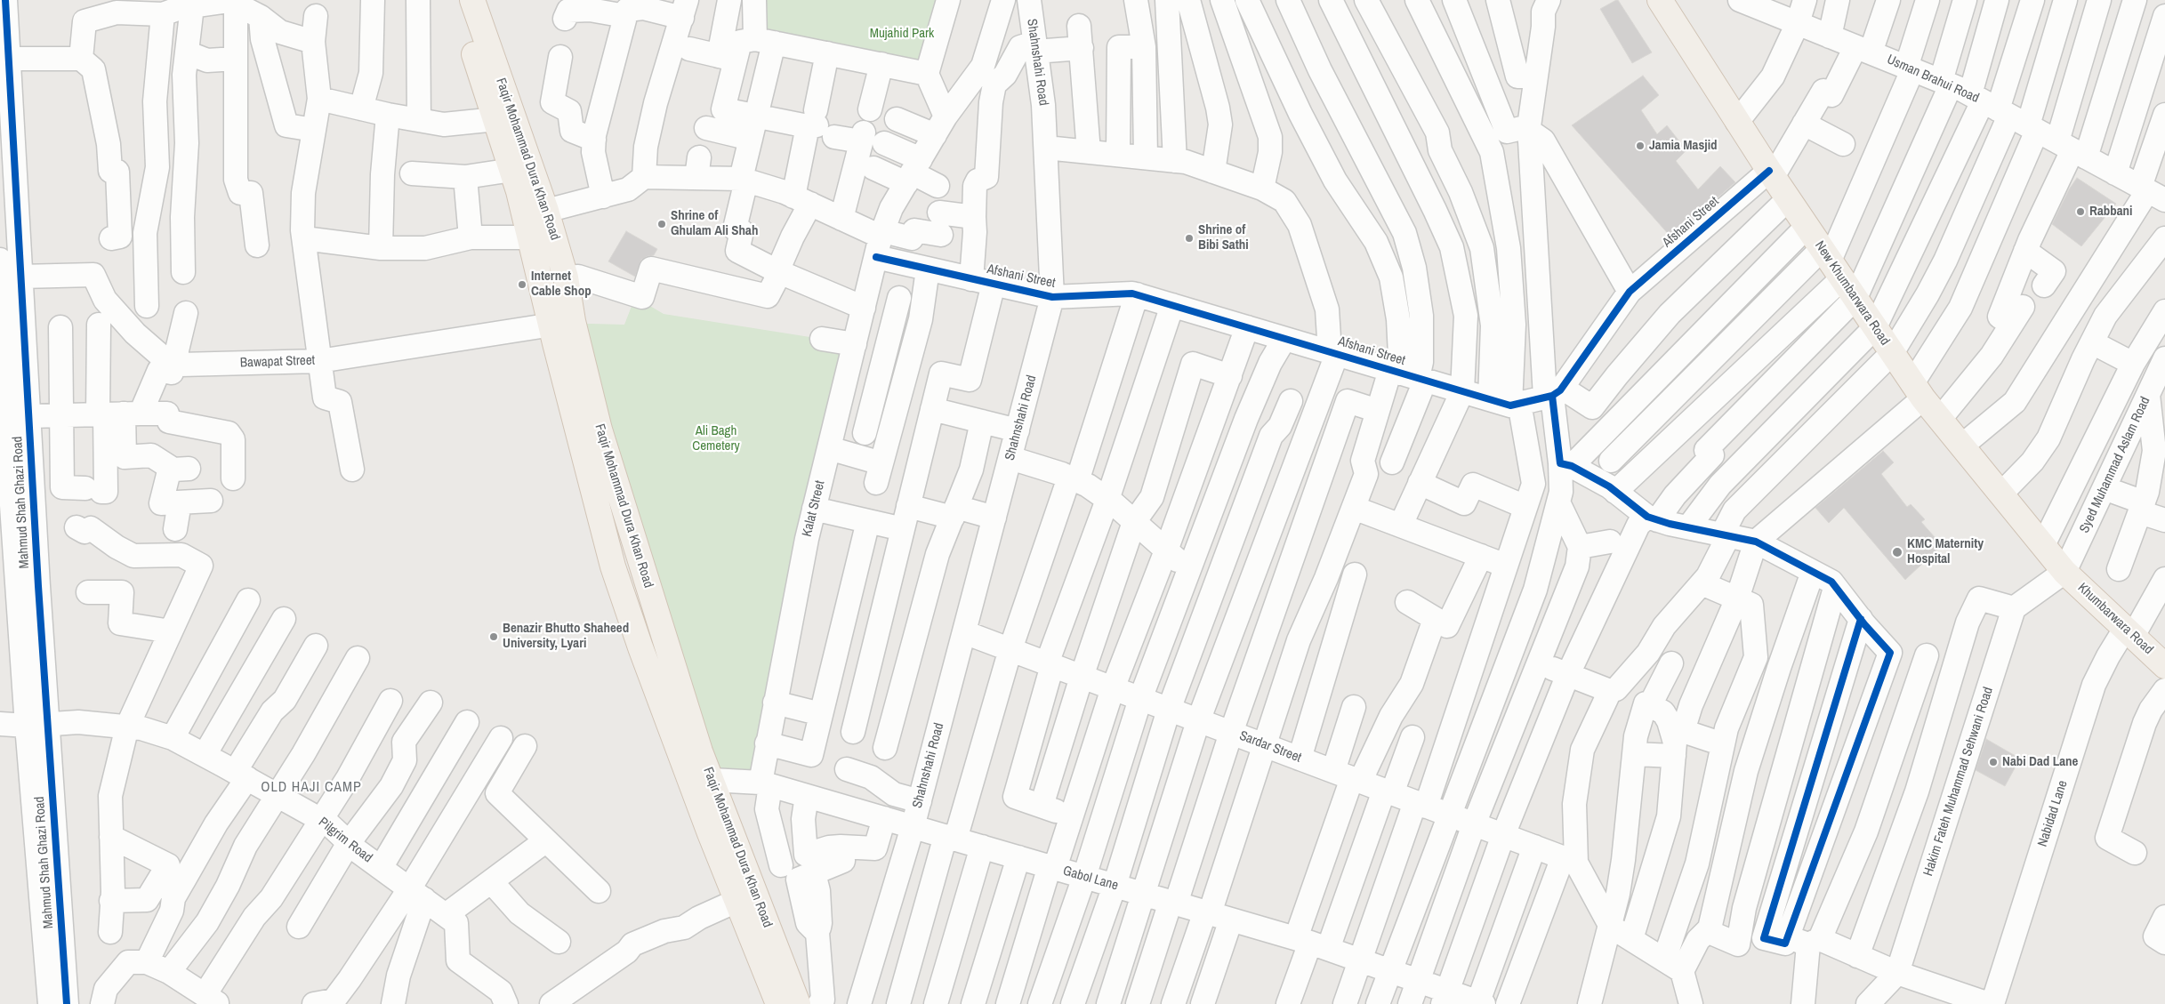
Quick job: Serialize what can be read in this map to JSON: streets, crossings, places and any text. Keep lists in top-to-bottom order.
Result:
{
  "streets": {
    "main road": ["Faqir Mohammad Dura Khan Road", "New Khumbarwara Road", "Khumbarwara Road"],
    "street": [
      "Shahnshahi Road",
      "Usman Brahui Road",
      "Afshani Street",
      "Bawapat Street",
      "Syed Muhammad Aslam Road",
      "Mahmud Shah Ghazi Road",
      "Kalat Street",
      "Sardar Street",
      "Hakim Fateh Muhammad Sehwani Road",
      "Nabidad Lane",
      "Pilgrim Road",
      "Gabol Lane"
    ]
  },
  "crossings": [
    ["Shahnshahi Road", "Afshani Street"],
    ["Shahnshahi Road", "Sardar Street"],
    ["Shahnshahi Road", "Gabol Lane"],
    ["Usman Brahui Road", "Afshani Street"],
    ["Faqir Mohammad Dura Khan Road", "Bawapat Street"],
    ["Faqir Mohammad Dura Khan Road", "Gabol Lane"],
    ["Afshani Street", "New Khumbarwara Road"],
    ["Afshani Street", "Kalat Street"],
    ["New Khumbarwara Road", "Syed Muhammad Aslam Road"],
    ["New Khumbarwara Road", "Khumbarwara Road"],
    ["Bawapat Street", "Mahmud Shah Ghazi Road"],
    ["Syed Muhammad Aslam Road", "Khumbarwara Road"],
    ["Mahmud Shah Ghazi Road", "Pilgrim Road"],
    ["Kalat Street", "Gabol Lane"],
    ["Khumbarwara Road", "Nabidad Lane"]
  ],
  "districts": ["OLD HAJI CAMP"],
  "parks": ["Mujahid Park", "Ali Bagh Cemetery"],
  "places": [
    "Jamia Masjid",
    "Rabbani",
    "Shrine of Ghulam Ali Shah",
    "Shrine of Bibi Sathi",
    "Internet Cable Shop",
    "KMC Maternity Hospital",
    "Benazir Bhutto Shaheed University, Lyari",
    "Nabi Dad Lane"
  ]
}
